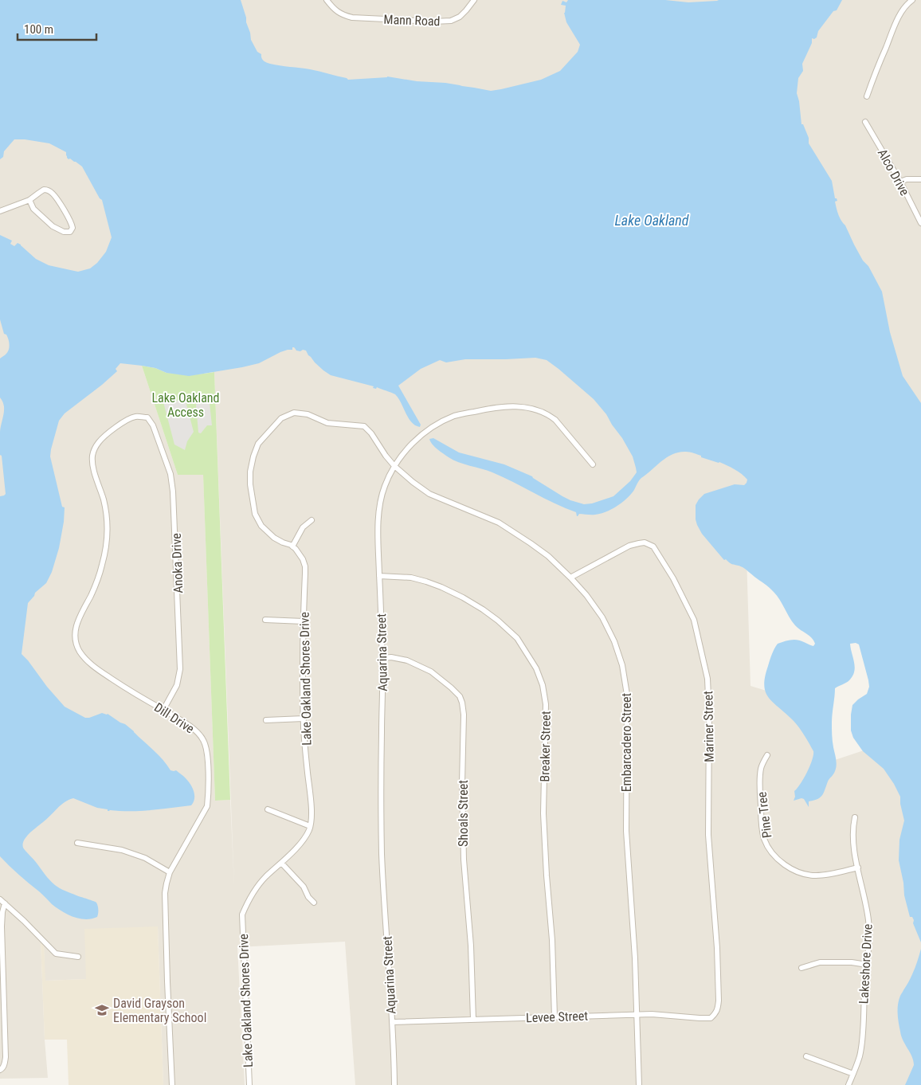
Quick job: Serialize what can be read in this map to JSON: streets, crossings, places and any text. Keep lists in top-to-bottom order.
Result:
{
  "streets": {
    "street": [
      "Mann Road",
      "Alco Drive",
      "Anoka Drive",
      "Aquarina Street",
      "Lake Oakland Shores Drive",
      "Dill Drive",
      "Mariner Street",
      "Embarcadero Street",
      "Breaker Street",
      "Shoals Street",
      "Pine Tree",
      "Lakeshore Drive",
      "Levee Street"
    ]
  },
  "crossings": [
    ["Anoka Drive", "Dill Drive"],
    ["Aquarina Street", "Lake Oakland Shores Drive"],
    ["Aquarina Street", "Embarcadero Street"],
    ["Aquarina Street", "Breaker Street"],
    ["Aquarina Street", "Shoals Street"],
    ["Aquarina Street", "Levee Street"],
    ["Lake Oakland Shores Drive", "Embarcadero Street"],
    ["Mariner Street", "Embarcadero Street"],
    ["Mariner Street", "Levee Street"],
    ["Embarcadero Street", "Levee Street"],
    ["Breaker Street", "Levee Street"],
    ["Shoals Street", "Levee Street"],
    ["Pine Tree", "Lakeshore Drive"]
  ],
  "water": ["Lake Oakland"],
  "parks": ["Lake Oakland Access"],
  "places": {
    "school or university": ["David Grayson Elementary School"]
  },
  "scale_bar": "100 m"
}
